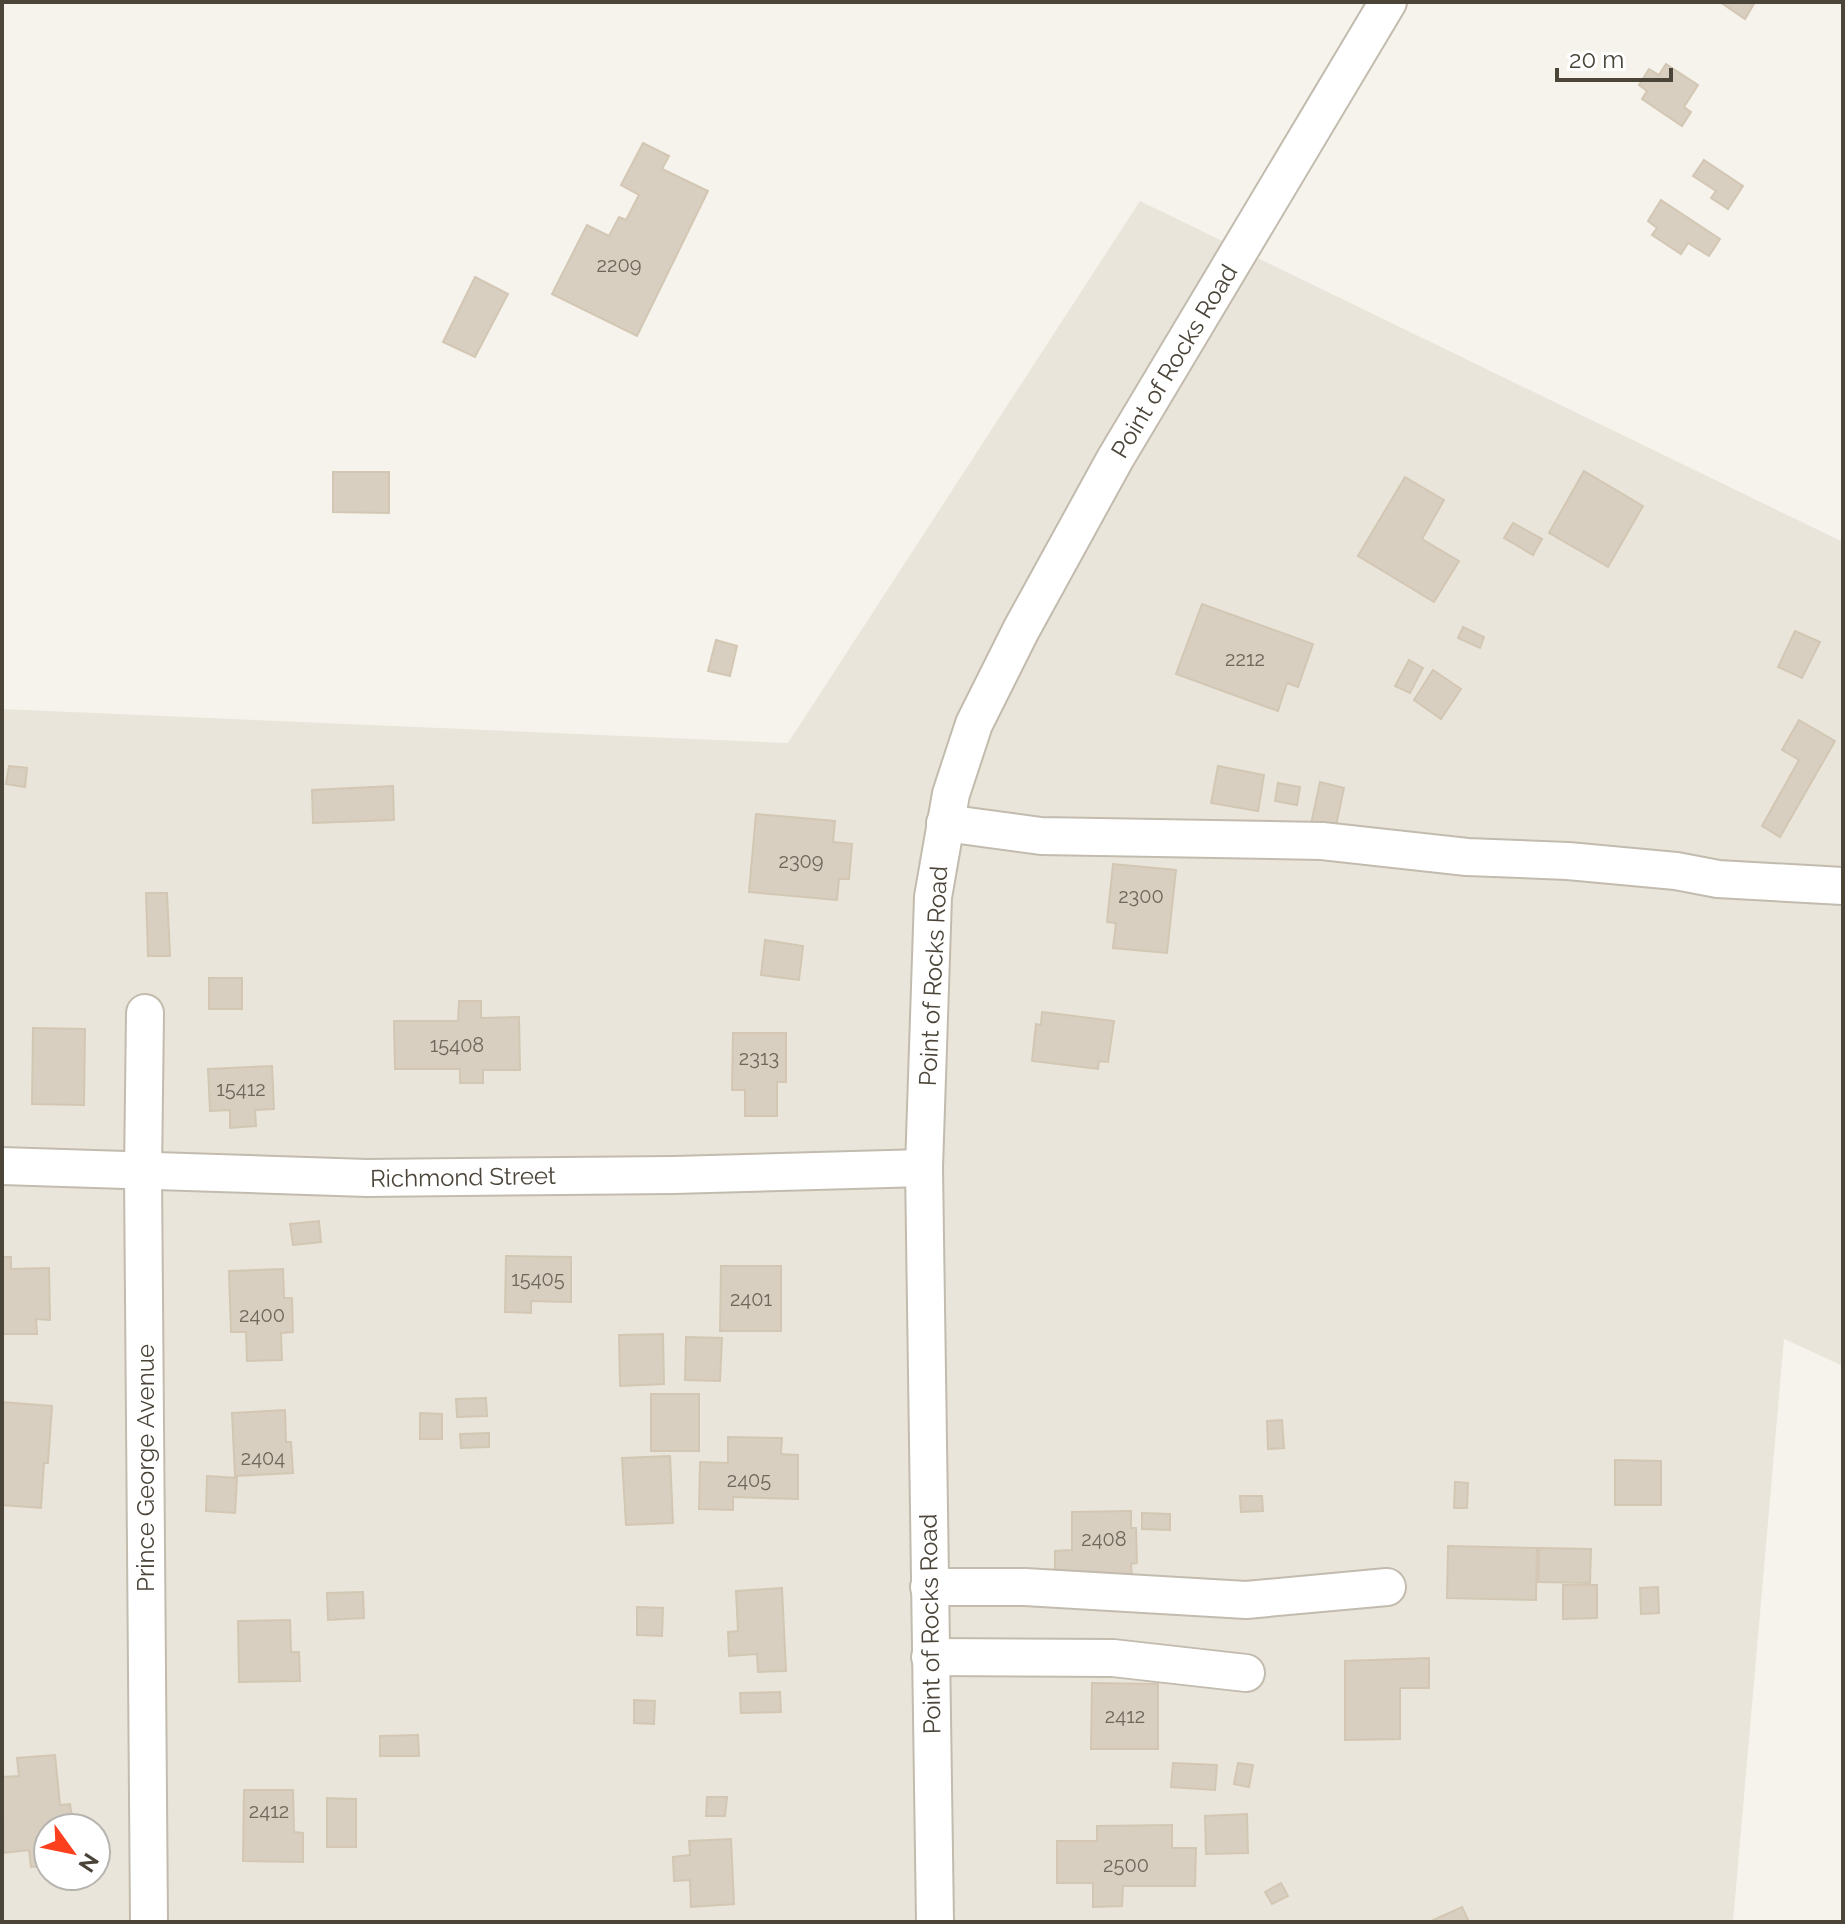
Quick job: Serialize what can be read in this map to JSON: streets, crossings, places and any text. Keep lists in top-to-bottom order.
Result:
{
  "streets": {
    "street": ["Point of Rocks Road", "Richmond Street", "Prince George Avenue"]
  },
  "crossings": [
    ["Point of Rocks Road", "Richmond Street"],
    ["Richmond Street", "Prince George Avenue"]
  ],
  "house_numbers": [
    "2209",
    "2212",
    "2309",
    "2300",
    "15408",
    "2313",
    "15412",
    "15405",
    "2401",
    "2400",
    "2404",
    "2405",
    "2408",
    "2412",
    "2412",
    "2500"
  ],
  "scale_bar": "20 m",
  "north": "bottom right"
}
